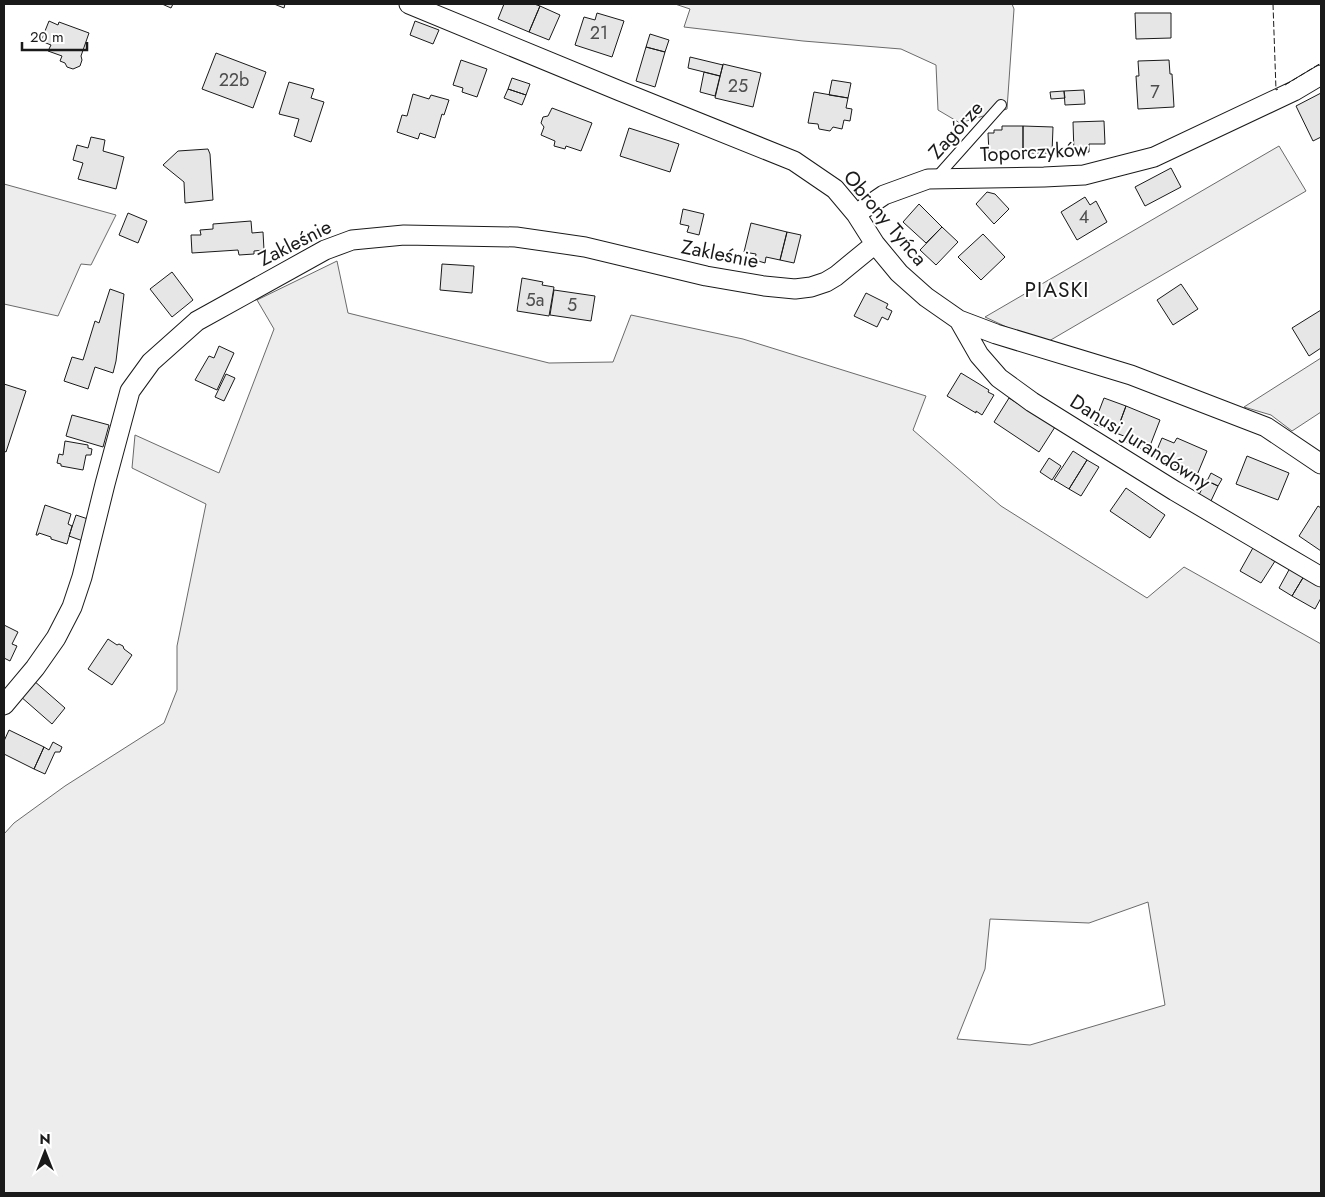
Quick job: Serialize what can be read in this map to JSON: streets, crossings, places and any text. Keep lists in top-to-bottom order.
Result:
{
  "streets": {
    "street": [
      "Toporczyków",
      "Obrony Tyńca",
      "Zakleśnie",
      "Danusi Jurandówny"
    ],
    "lane": ["Zagórze"]
  },
  "crossings": [
    ["Zagórze", "Toporczyków"],
    ["Toporczyków", "Obrony Tyńca"],
    ["Obrony Tyńca", "Zakleśnie"],
    ["Obrony Tyńca", "Danusi Jurandówny"]
  ],
  "districts": ["PIASKI"],
  "house_numbers": [
    "21",
    "22b",
    "25",
    "7",
    "4",
    "5a",
    "5"
  ],
  "scale_bar": "20 m",
  "north": "top"
}
